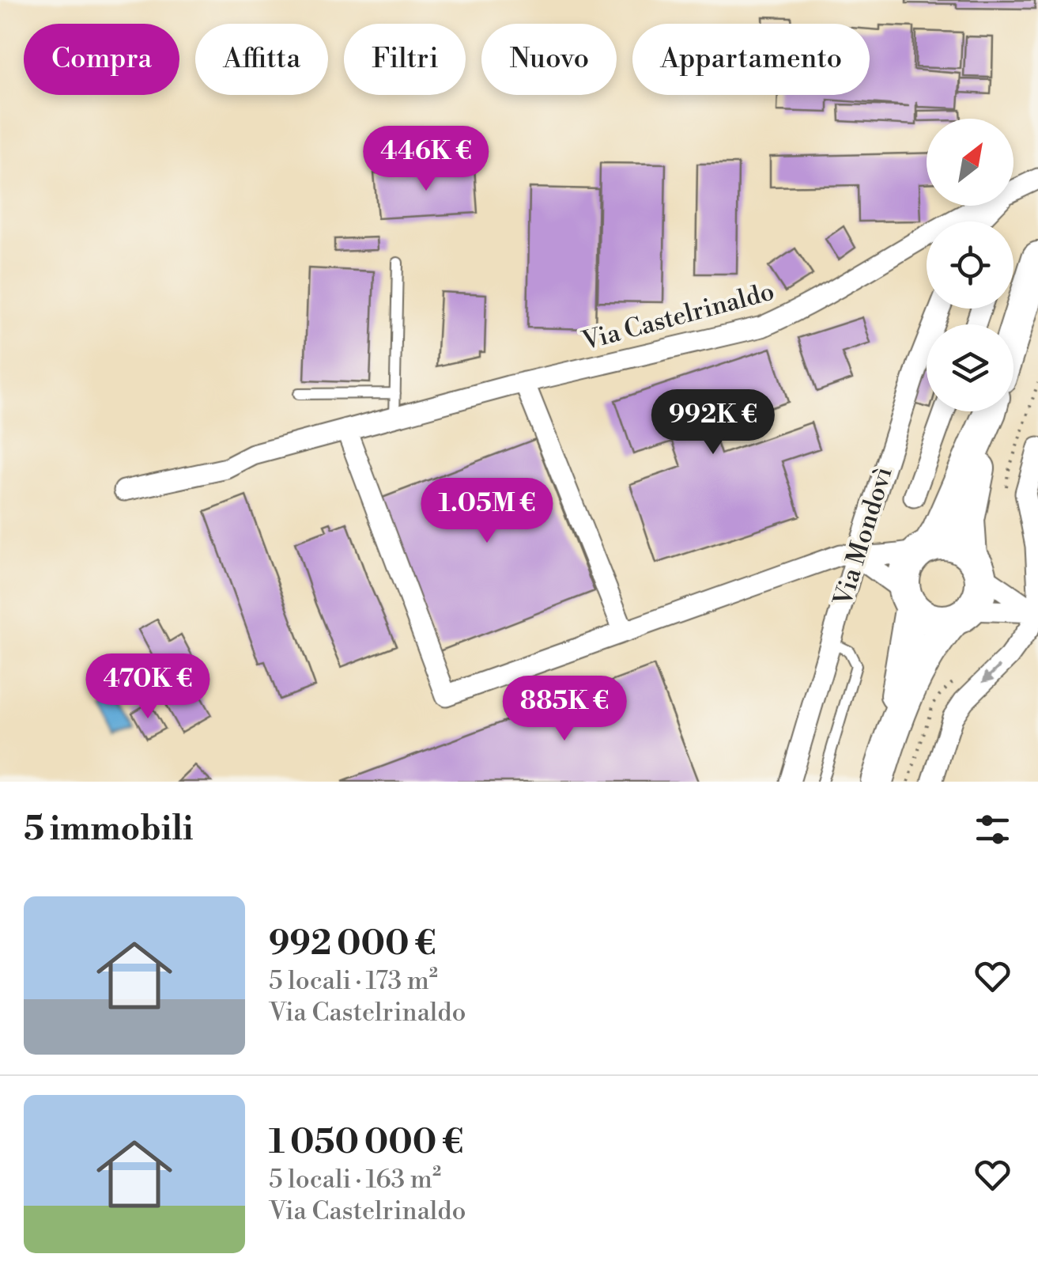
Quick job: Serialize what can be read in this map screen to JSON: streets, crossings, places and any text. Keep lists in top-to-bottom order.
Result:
{
  "streets": {
    "street": ["Via Castelrinaldo", "Via Mondovì"]
  },
  "north": "top right",
  "page": {
    "chip": [
      "Compra",
      "Affitta",
      "Filtri",
      "Nuovo",
      "Appartamento"
    ],
    "price": [
      "446K €",
      "992K €",
      "1.05M €",
      "470K €",
      "885K €"
    ],
    "heading": "5 immobili",
    "list": [
      {
        "name": "992 000 €",
        "note": "5 locali · 173 m² · Via Castelrinaldo"
      },
      {
        "name": "1 050 000 €",
        "note": "5 locali · 163 m² · Via Castelrinaldo"
      }
    ]
  }
}
